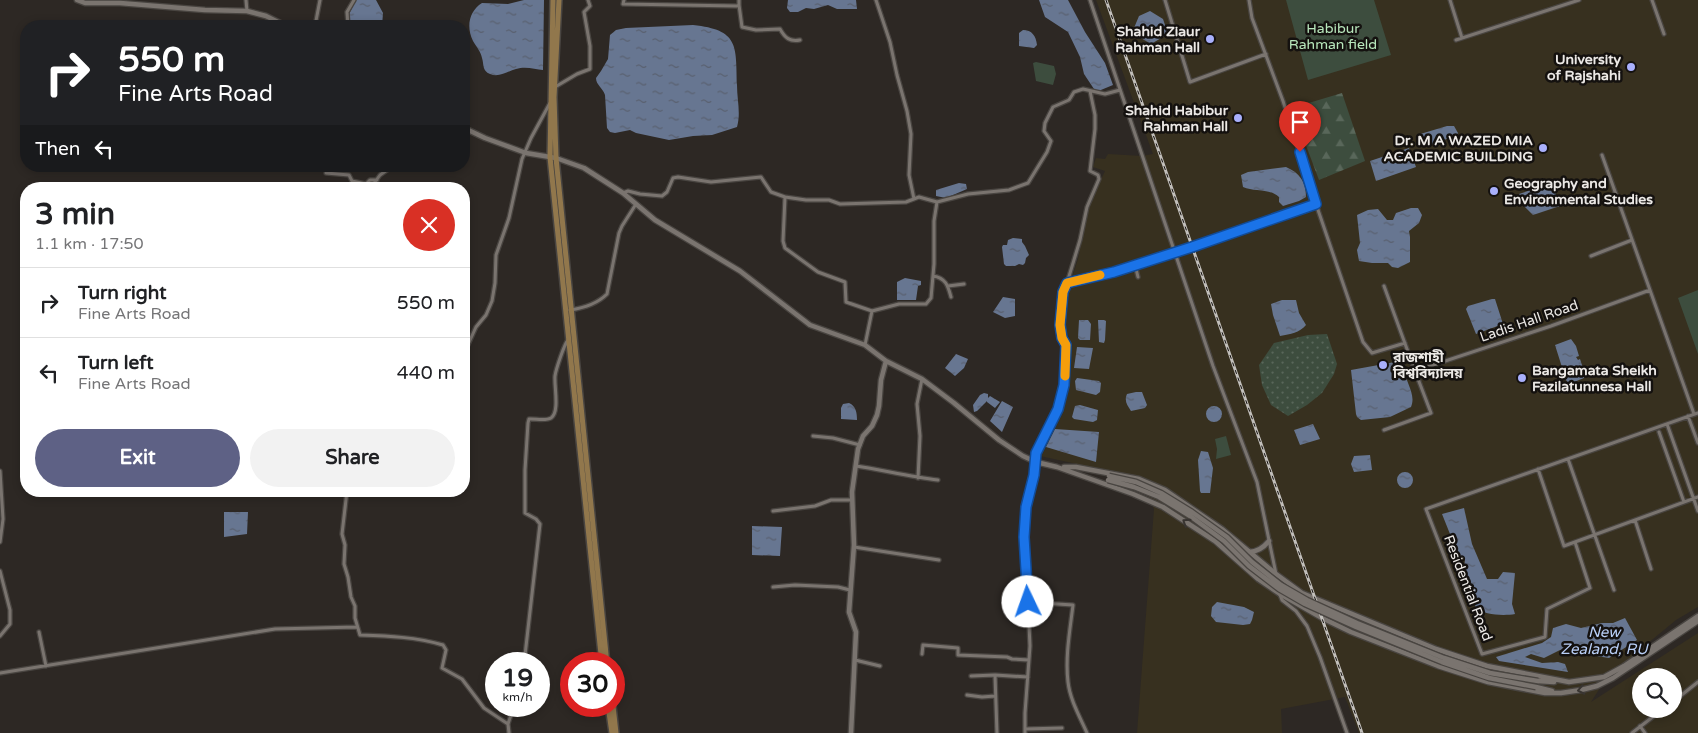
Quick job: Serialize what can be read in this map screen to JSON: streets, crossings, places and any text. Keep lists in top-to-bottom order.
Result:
{
  "streets": {
    "street": ["Ladis Hall Road", "Residential Road"]
  },
  "water": ["New Zealand, RU"],
  "parks": ["Habibur Rahman field"],
  "places": [
    "Shahid Ziaur Rahman Hall",
    "University of Rajshahi",
    "Shahid Habibur Rahman Hall",
    "Dr. M A WAZED MIA ACADEMIC BUILDING",
    "Geography and Environmental Studies",
    "রাজশাহী বিশ্ববিদ্যালয়",
    "Bangamata Sheikh Fazilatunnesa Hall"
  ],
  "page": {
    "turn": ["550 m", "Fine Arts Road"],
    "then": "Then",
    "heading": ["3 min", "1.1 km · 17:50"],
    "list": [
      {
        "name": "Turn right",
        "note": "Fine Arts Road",
        "value": "550 m"
      },
      {
        "name": "Turn left",
        "note": "Fine Arts Road",
        "value": "440 m"
      }
    ],
    "buttons": ["Exit", "Share"],
    "speed": "19 km/h",
    "limit": "30"
  }
}
